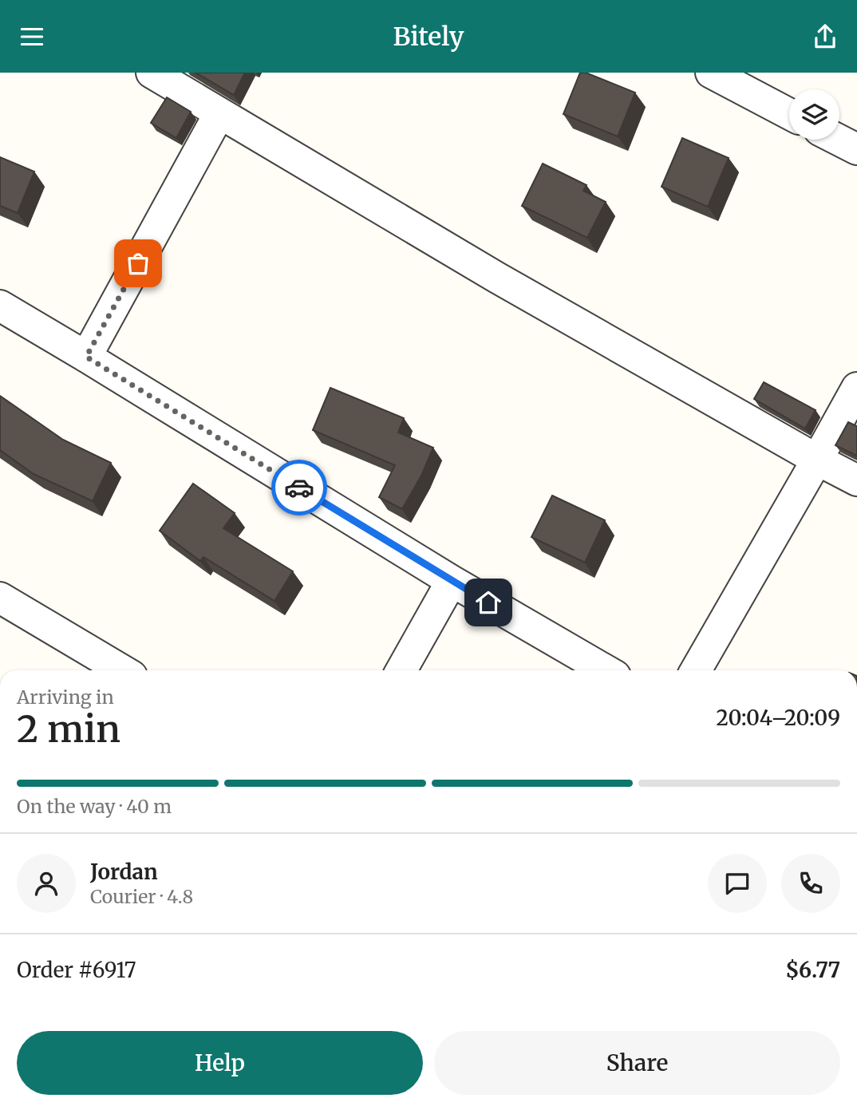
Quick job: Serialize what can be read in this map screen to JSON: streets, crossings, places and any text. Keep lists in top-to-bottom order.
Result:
{
  "page": {
    "header": "Bitely",
    "heading": ["2 min", "Arriving in", "20:04–20:09"],
    "panel": [
      "Jordan",
      "Courier · 4.8",
      "Order #6917",
      "$6.77"
    ],
    "bar": "On the way · 40 m",
    "buttons": ["Help", "Share"]
  }
}
